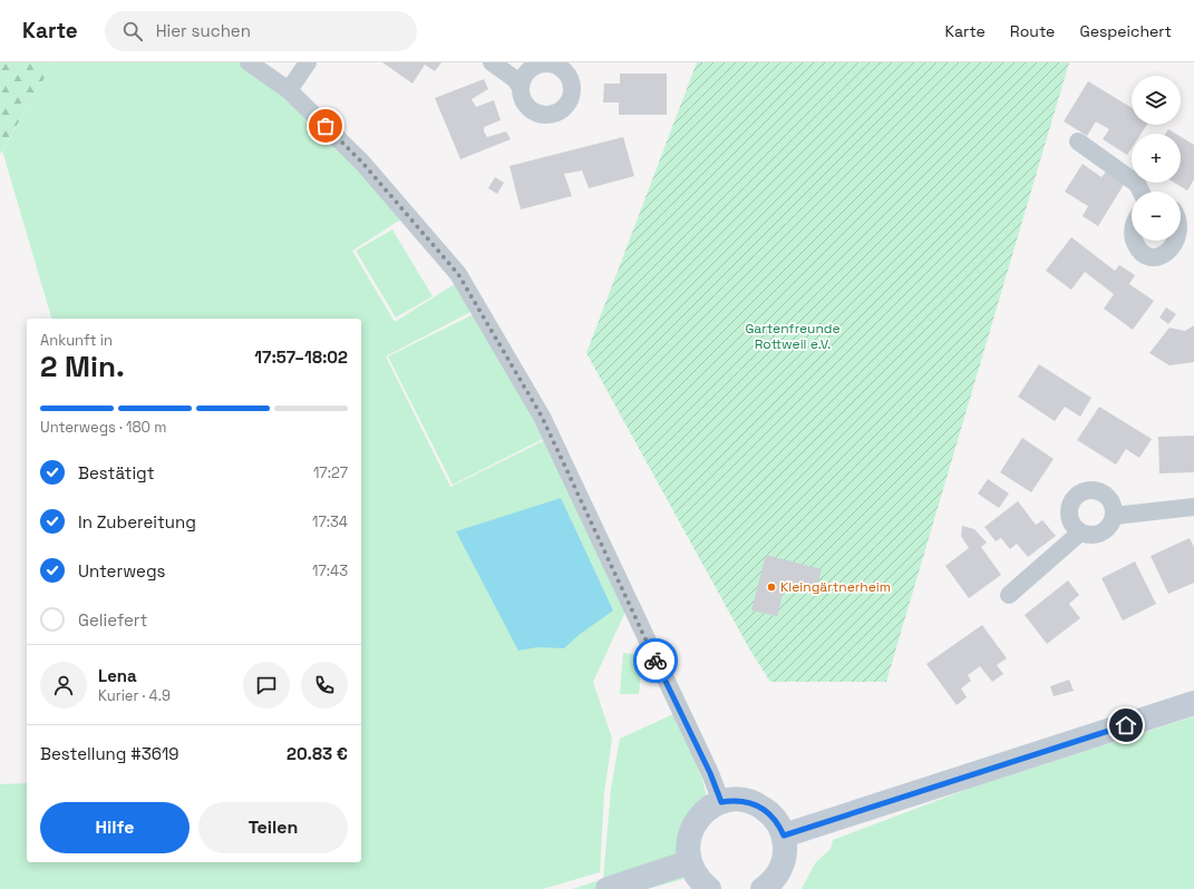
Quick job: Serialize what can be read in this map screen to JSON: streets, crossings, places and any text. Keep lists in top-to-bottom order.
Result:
{
  "parks": ["Gartenfreunde Rottweil e.V."],
  "places": ["Kleingärtnerheim"],
  "page": {
    "header": "Karte",
    "search": "Hier suchen",
    "nav": ["Karte", "Route", "Gespeichert"],
    "map_buttons": ["+", "−"],
    "heading": ["2 Min.", "Ankunft in", "17:57–18:02"],
    "panel": [
      "Lena",
      "Kurier · 4.9",
      "Bestellung #3619",
      "20.83 €"
    ],
    "bar": "Unterwegs · 180 m",
    "list": [
      ["Bestätigt", "17:27"],
      ["In Zubereitung", "17:34"],
      ["Unterwegs", "17:43"],
      "Geliefert"
    ],
    "buttons": ["Hilfe", "Teilen"]
  }
}
